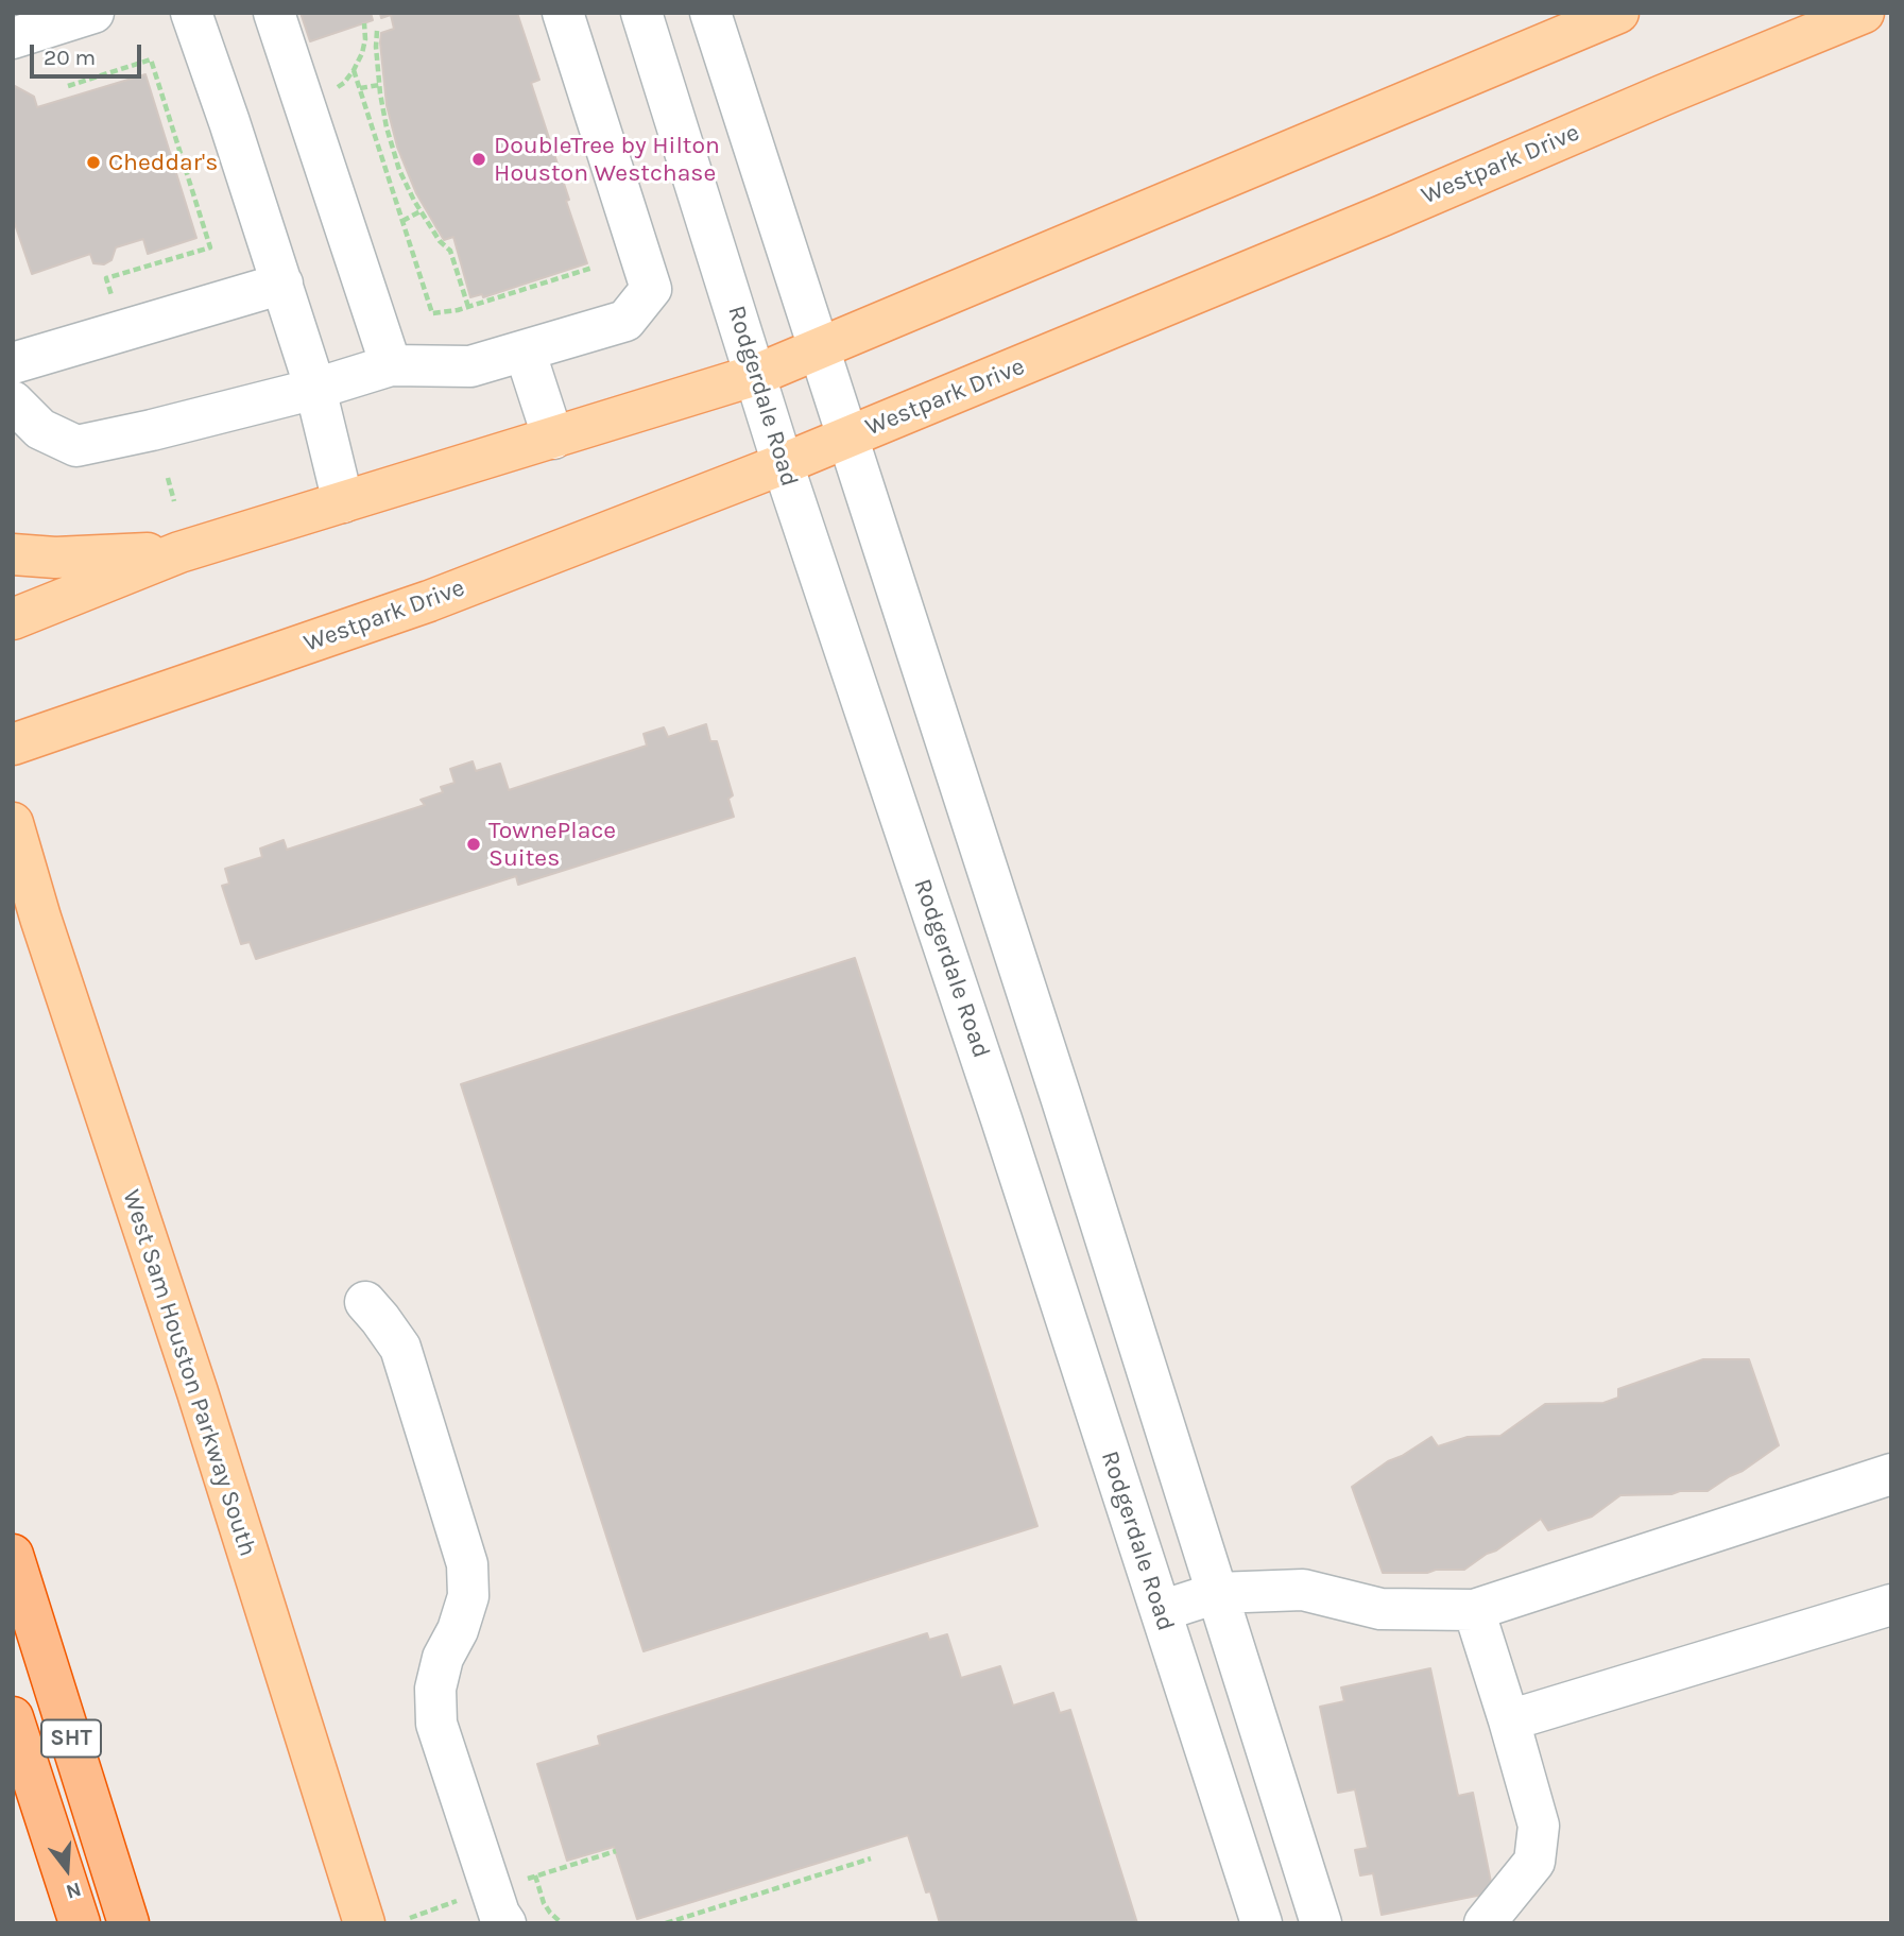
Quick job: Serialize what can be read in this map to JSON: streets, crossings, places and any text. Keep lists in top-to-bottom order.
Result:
{
  "streets": {
    "highway": ["SHT"],
    "main road": ["Westpark Drive", "West Sam Houston Parkway South"],
    "street": ["Rodgerdale Road"]
  },
  "crossings": [
    ["Westpark Drive", "Rodgerdale Road"]
  ],
  "places": ["DoubleTree by Hilton Houston Westchase", "Cheddar's", "TownePlace Suites"],
  "scale_bar": "20 m",
  "north": "bottom"
}
